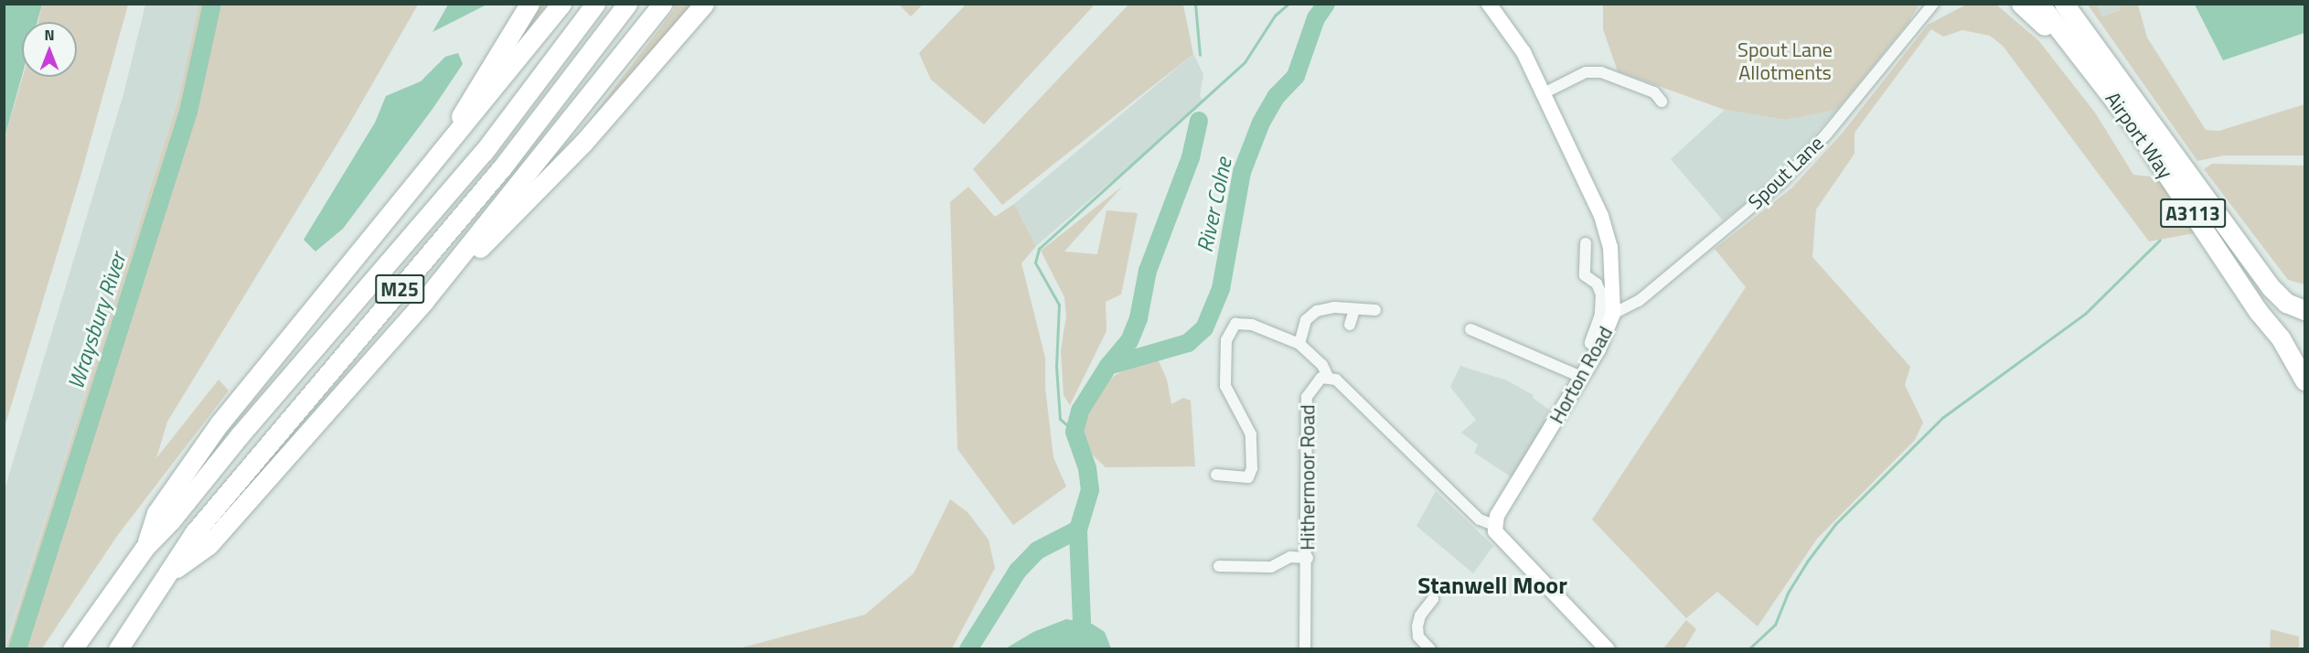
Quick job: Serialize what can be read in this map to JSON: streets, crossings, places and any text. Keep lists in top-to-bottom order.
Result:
{
  "streets": {
    "highway": ["Airport Way", "A3113", "M25"],
    "street": ["Spout Lane", "Horton Road", "Hithermoor Road"]
  },
  "crossings": [
    ["Spout Lane", "Horton Road"],
    ["Horton Road", "Hithermoor Road"]
  ],
  "districts": ["Stanwell Moor"],
  "water": ["River Colne", "Wraysbury River"],
  "parks": ["Spout Lane Allotments"],
  "north": "top"
}
